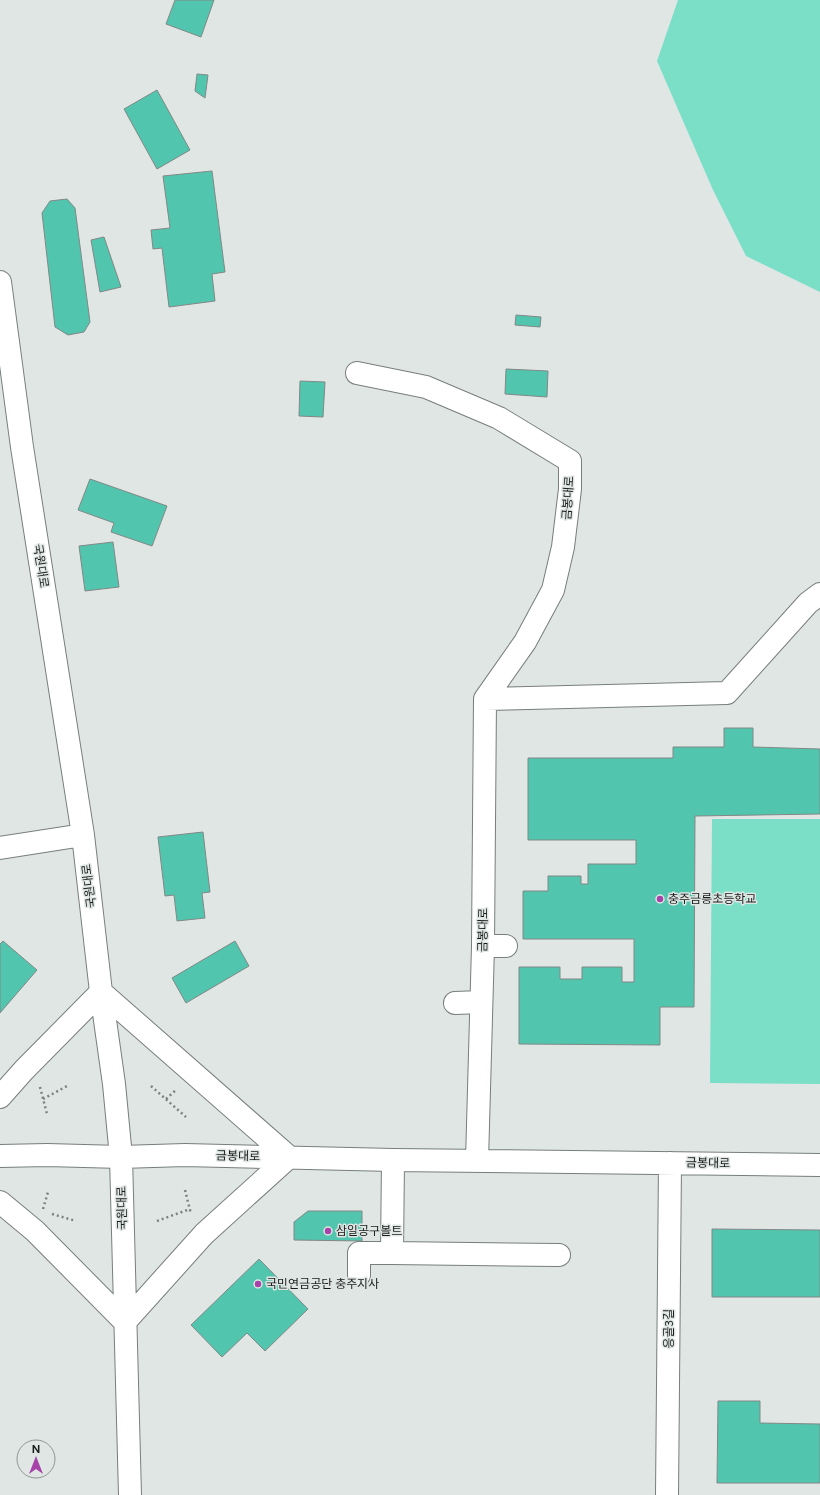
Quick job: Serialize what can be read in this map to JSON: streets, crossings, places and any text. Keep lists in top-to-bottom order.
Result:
{
  "streets": {
    "street": ["금봉대로", "국원대로", "응골3길"]
  },
  "crossings": [
    ["금봉대로", "국원대로"],
    ["금봉대로", "응골3길"]
  ],
  "places": ["충주금릉초등학교", "삼일공구볼트", "국민연금공단 충주지사"],
  "north": "top"
}
